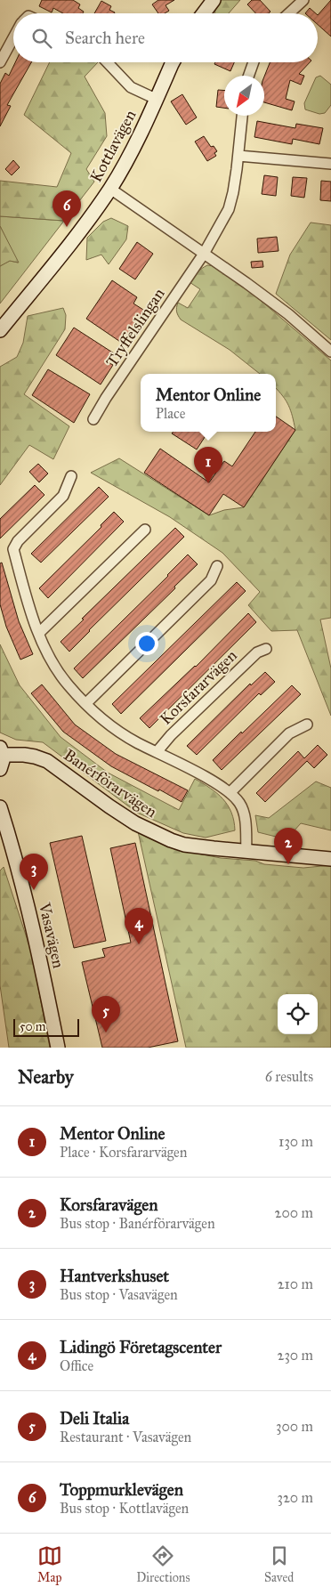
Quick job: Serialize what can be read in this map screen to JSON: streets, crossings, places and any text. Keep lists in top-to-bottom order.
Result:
{
  "streets": {
    "street": [
      "Kottlavägen",
      "Tryffelslingan",
      "Korsfararvägen",
      "Banérförarvägen",
      "Vasavägen"
    ]
  },
  "scale_bar": "50 m",
  "north": "bottom left",
  "page": {
    "search": "Search here",
    "pins": [
      "6",
      "1",
      "2",
      "3",
      "4",
      "5"
    ],
    "popup": ["Mentor Online", "Place"],
    "scale": "50 m",
    "heading": ["Nearby", "6 results"],
    "list": [
      {
        "mark": "1",
        "name": "Mentor Online",
        "note": "Place · Korsfararvägen",
        "value": "130 m"
      },
      {
        "mark": "2",
        "name": "Korsfaravägen",
        "note": "Bus stop · Banérförarvägen",
        "value": "200 m"
      },
      {
        "mark": "3",
        "name": "Hantverkshuset",
        "note": "Bus stop · Vasavägen",
        "value": "210 m"
      },
      {
        "mark": "4",
        "name": "Lidingö Företagscenter",
        "note": "Office",
        "value": "230 m"
      },
      {
        "mark": "5",
        "name": "Deli Italia",
        "note": "Restaurant · Vasavägen",
        "value": "300 m"
      },
      {
        "mark": "6",
        "name": "Toppmurklevägen",
        "note": "Bus stop · Kottlavägen",
        "value": "320 m"
      }
    ],
    "nav": ["Map", "Directions", "Saved"]
  }
}
